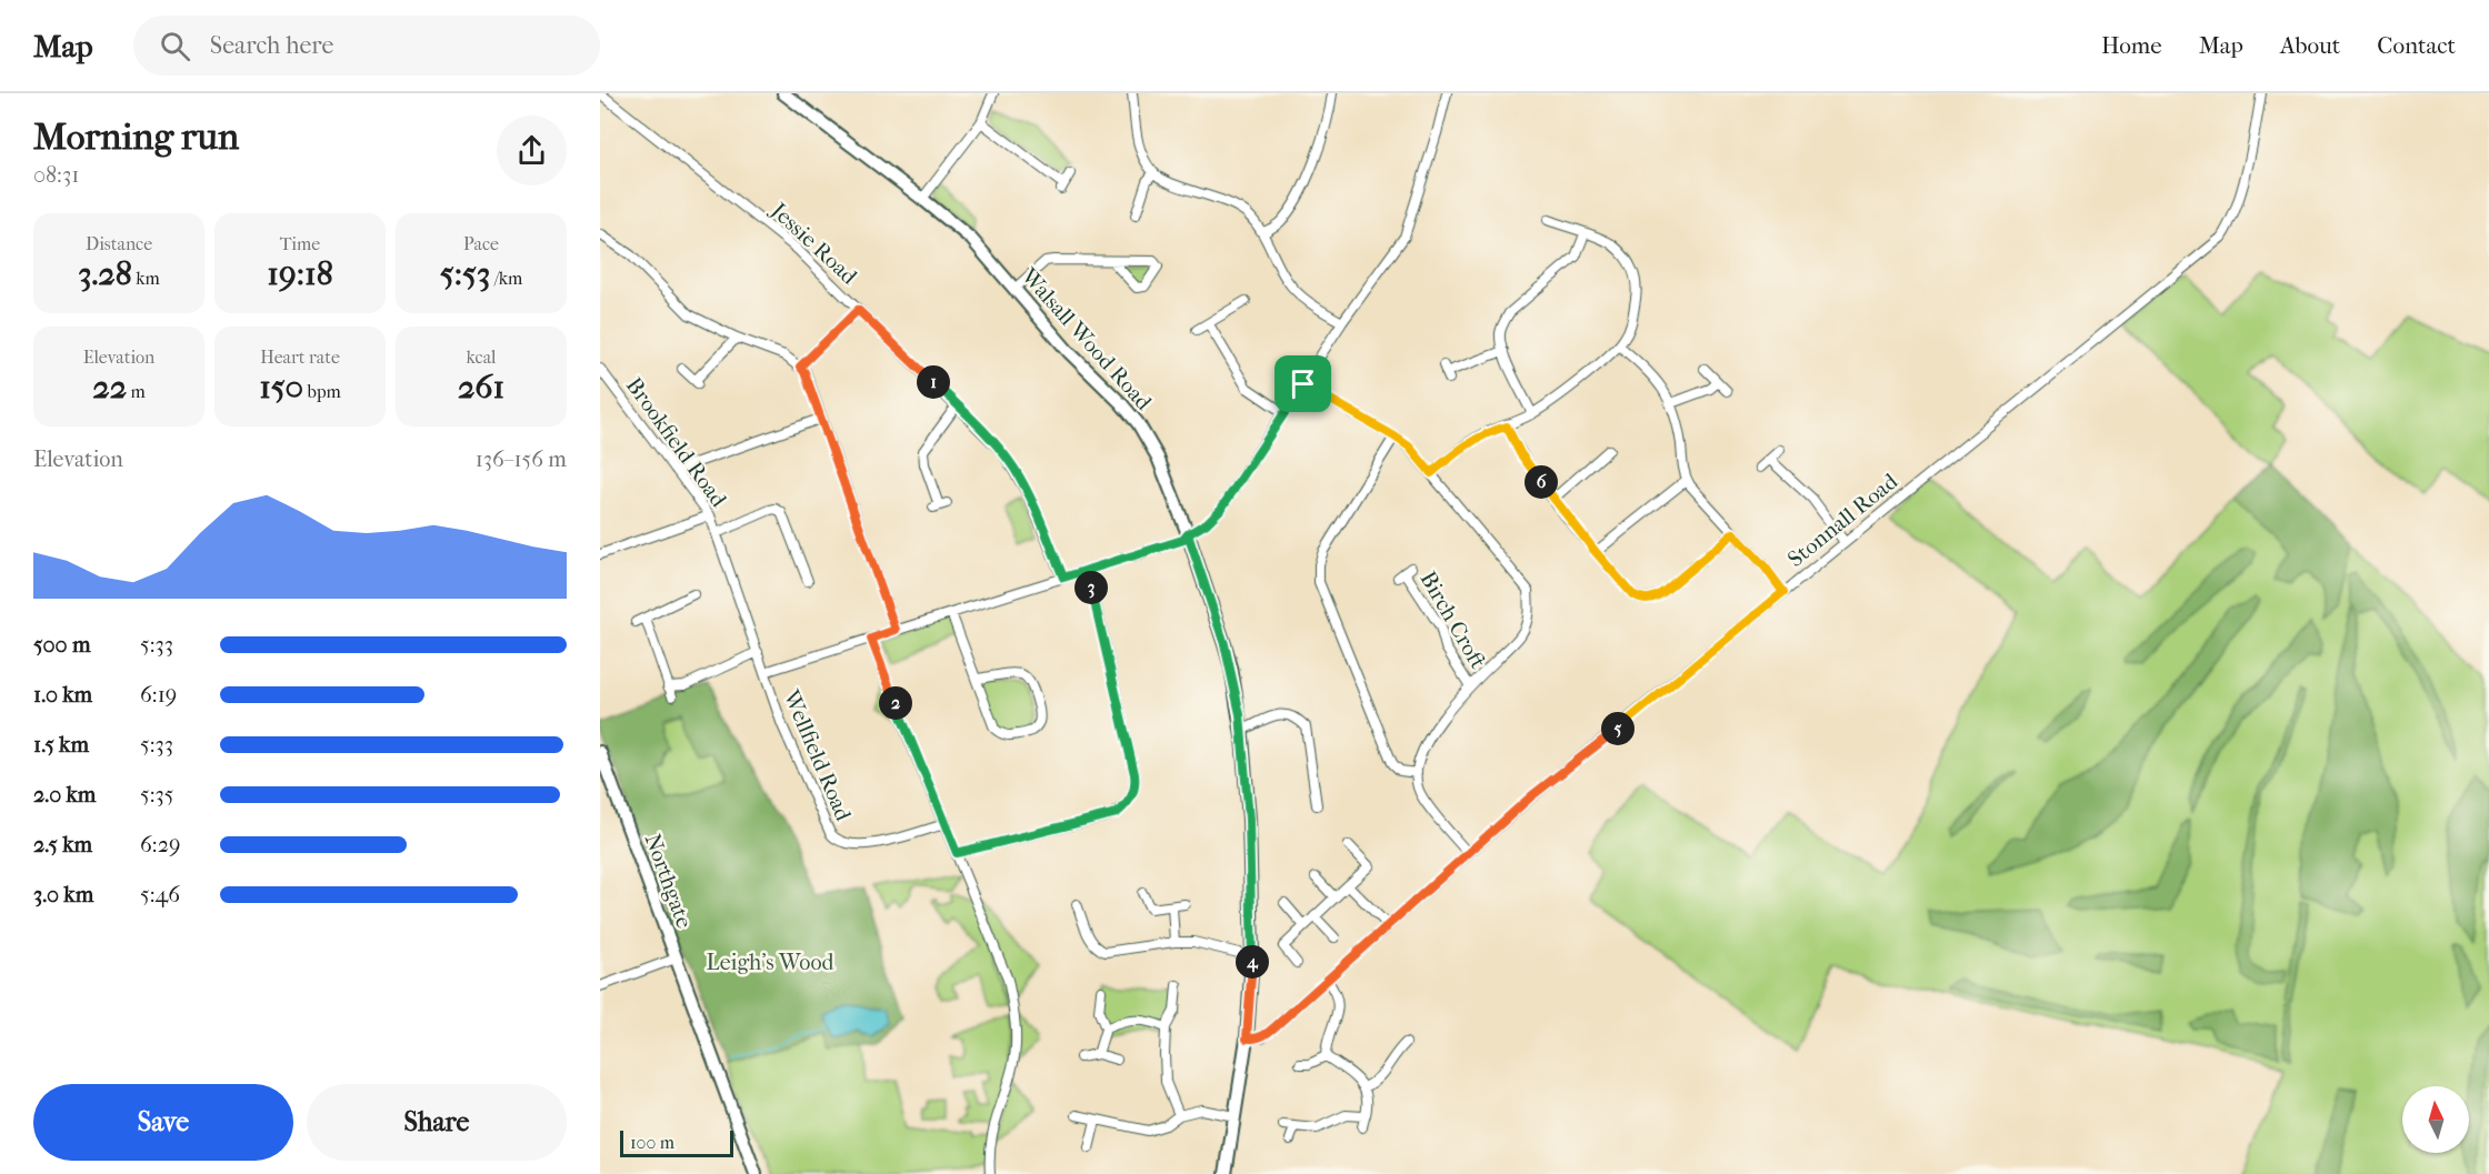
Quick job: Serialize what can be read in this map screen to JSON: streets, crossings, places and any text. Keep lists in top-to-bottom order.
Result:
{
  "streets": {
    "street": [
      "Jessie Road",
      "Walsall Wood Road",
      "Brookfield Road",
      "Stonnall Road",
      "Birch Croft",
      "Wellfield Road",
      "Northgate"
    ]
  },
  "crossings": [
    ["Walsall Wood Road", "Stonnall Road"],
    ["Brookfield Road", "Wellfield Road"]
  ],
  "parks": ["Leigh's Wood"],
  "scale_bar": "100 m",
  "north": "top",
  "page": {
    "header": "Map",
    "search": "Search here",
    "nav": [
      "Home",
      "Map",
      "About",
      "Contact"
    ],
    "heading": ["Morning run", "08:31"],
    "stats": [
      ["Distance", "3.28 km"],
      ["Time", "19:18"],
      ["Pace", "5:53 /km"],
      ["Elevation", "22 m"],
      ["Heart rate", "150 bpm"],
      ["kcal", "261"]
    ],
    "pins": [
      "1",
      "6",
      "3",
      "2",
      "5",
      "4"
    ],
    "chart": ["Elevation", "136–156 m"],
    "list": [
      {
        "name": "500 m",
        "note": "5:33"
      },
      {
        "name": "1.0 km",
        "note": "6:19"
      },
      {
        "name": "1.5 km",
        "note": "5:33"
      },
      {
        "name": "2.0 km",
        "note": "5:35"
      },
      {
        "name": "2.5 km",
        "note": "6:29"
      },
      {
        "name": "3.0 km",
        "note": "5:46"
      }
    ],
    "buttons": ["Save", "Share"],
    "scale": "100 m"
  }
}
